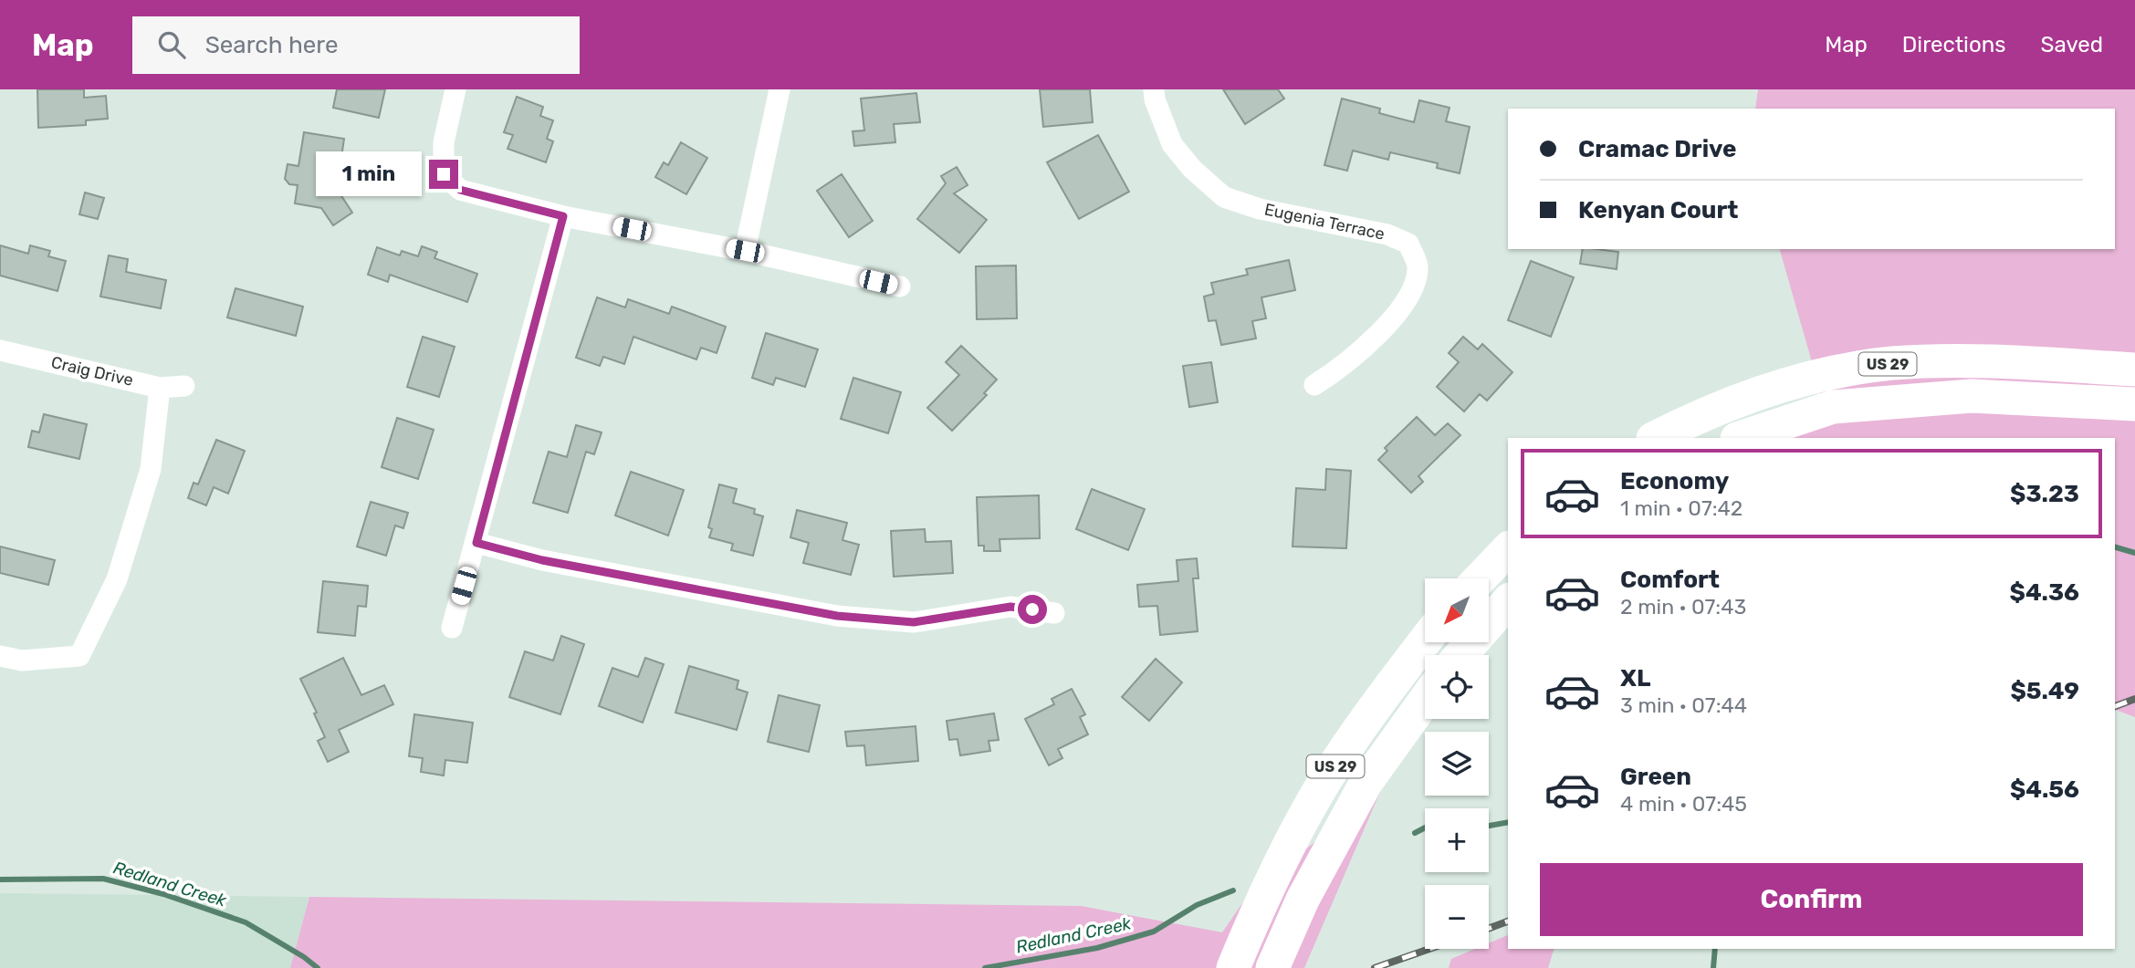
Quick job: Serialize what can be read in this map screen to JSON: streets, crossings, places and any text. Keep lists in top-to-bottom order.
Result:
{
  "streets": {
    "main road": ["US 29"],
    "street": ["Eugenia Terrace", "Craig Drive"]
  },
  "water": ["Redland Creek"],
  "north": "bottom left",
  "page": {
    "header": "Map",
    "search": "Search here",
    "nav": ["Map", "Directions", "Saved"],
    "banner": ["Cramac Drive", "Kenyan Court"],
    "bubble": "1 min",
    "list": [
      {
        "name": "Economy",
        "note": "1 min · 07:42",
        "value": "$3.23"
      },
      {
        "name": "Comfort",
        "note": "2 min · 07:43",
        "value": "$4.36"
      },
      {
        "name": "XL",
        "note": "3 min · 07:44",
        "value": "$5.49"
      },
      {
        "name": "Green",
        "note": "4 min · 07:45",
        "value": "$4.56"
      }
    ],
    "map_buttons": ["+", "−"],
    "buttons": "Confirm"
  }
}
